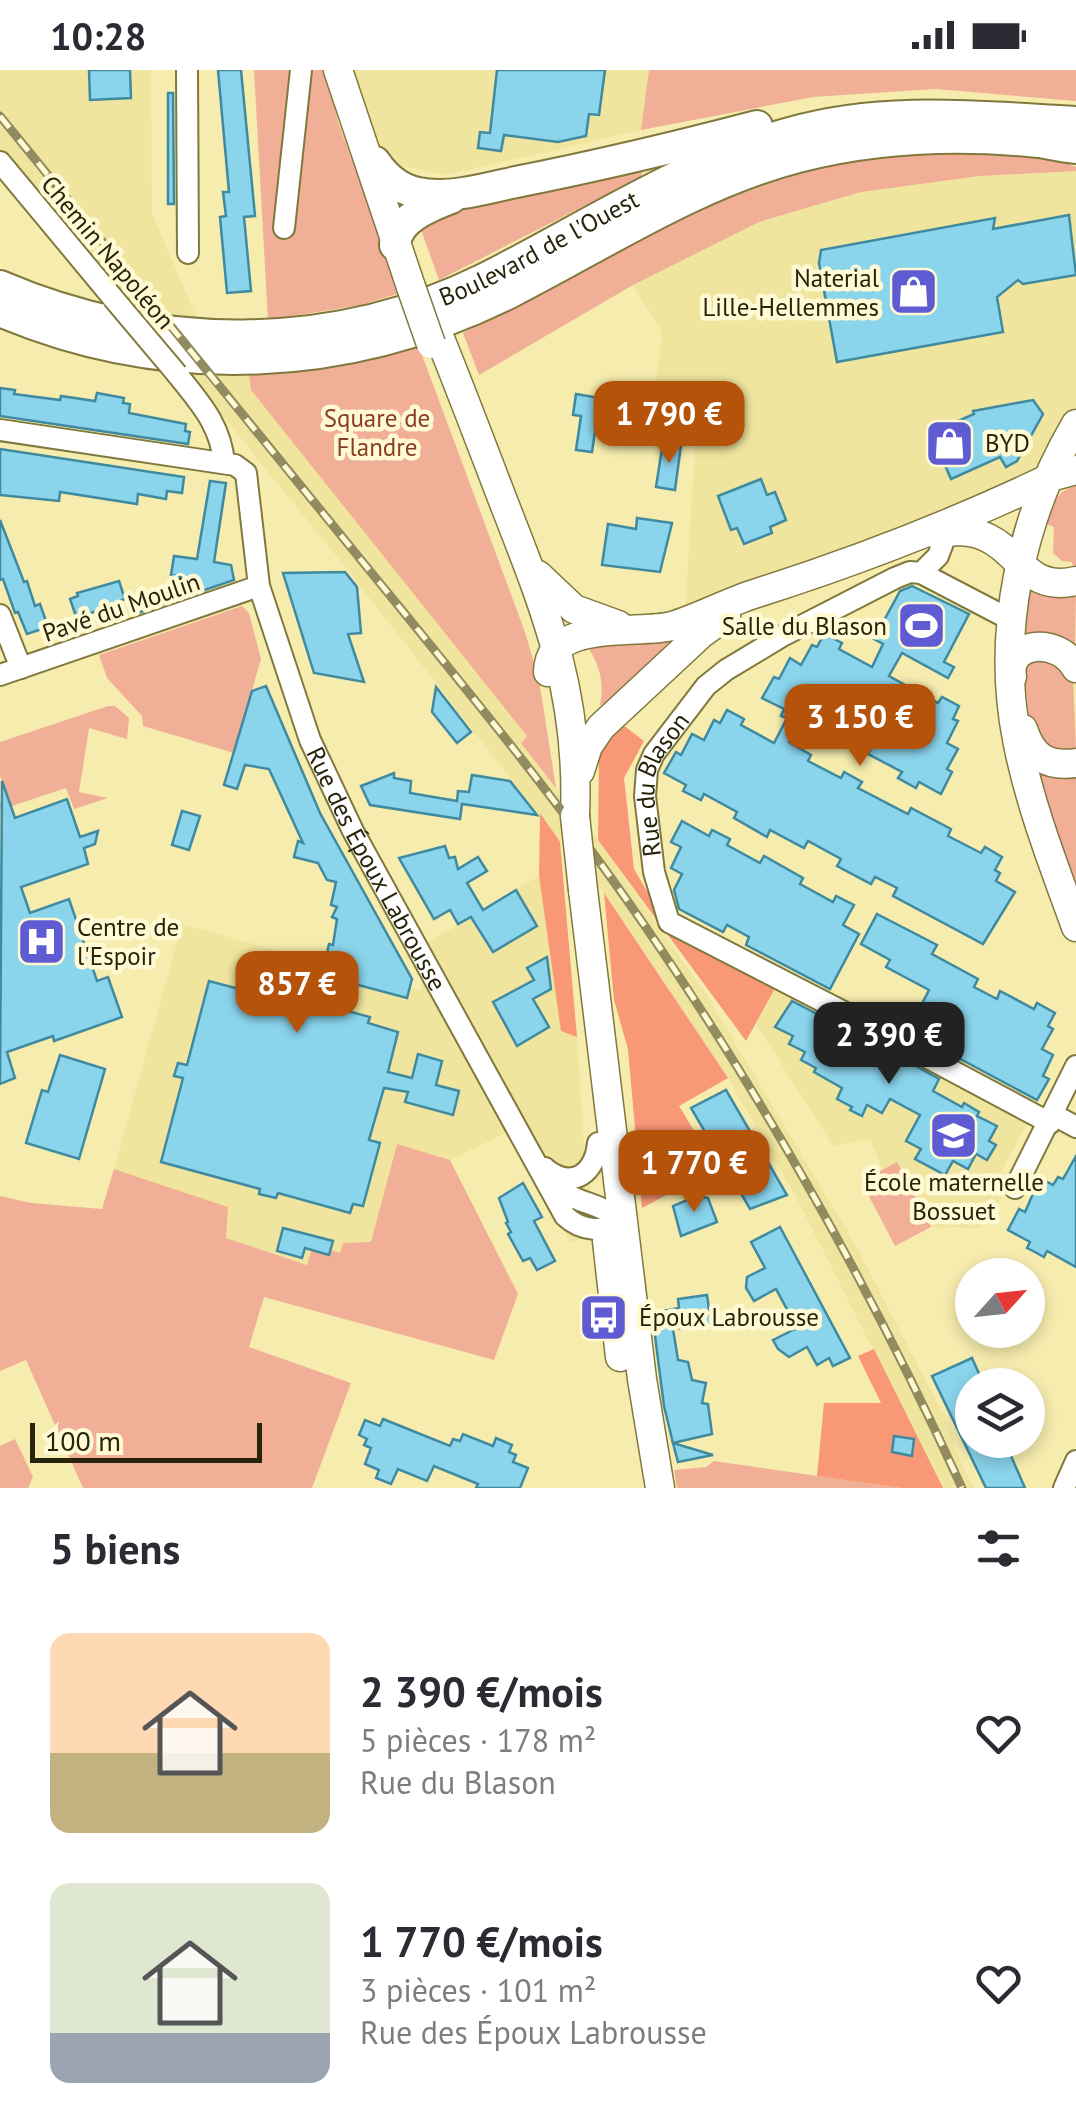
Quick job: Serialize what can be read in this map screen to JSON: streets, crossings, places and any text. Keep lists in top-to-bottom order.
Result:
{
  "streets": {
    "main road": ["Boulevard de l'Ouest", "Rue du Blason"],
    "street": ["Chemin Napoléon", "Pavé du Moulin", "Rue des Époux Labrousse"]
  },
  "crossings": [
    ["Chemin Napoléon", "Rue des Époux Labrousse"],
    ["Pavé du Moulin", "Rue des Époux Labrousse"]
  ],
  "parks": ["Square de Flandre"],
  "places": {
    "shop": ["Naterial Lille-Hellemmes", "BYD"],
    "sports": ["Salle du Blason"],
    "hospital": ["Centre de l'Espoir"],
    "school or university": ["École maternelle Bossuet"],
    "bus stop": ["Époux Labrousse"]
  },
  "scale_bar": "100 m",
  "north": "top right",
  "page": {
    "status": "10:28",
    "price": [
      "1 790 €",
      "3 150 €",
      "857 €",
      "2 390 €",
      "1 770 €"
    ],
    "scale": "100 m",
    "heading": "5 biens",
    "list": [
      {
        "name": "2 390 €/mois",
        "note": "5 pièces · 178 m² · Rue du Blason"
      },
      {
        "name": "1 770 €/mois",
        "note": "3 pièces · 101 m² · Rue des Époux Labrousse"
      }
    ]
  }
}
